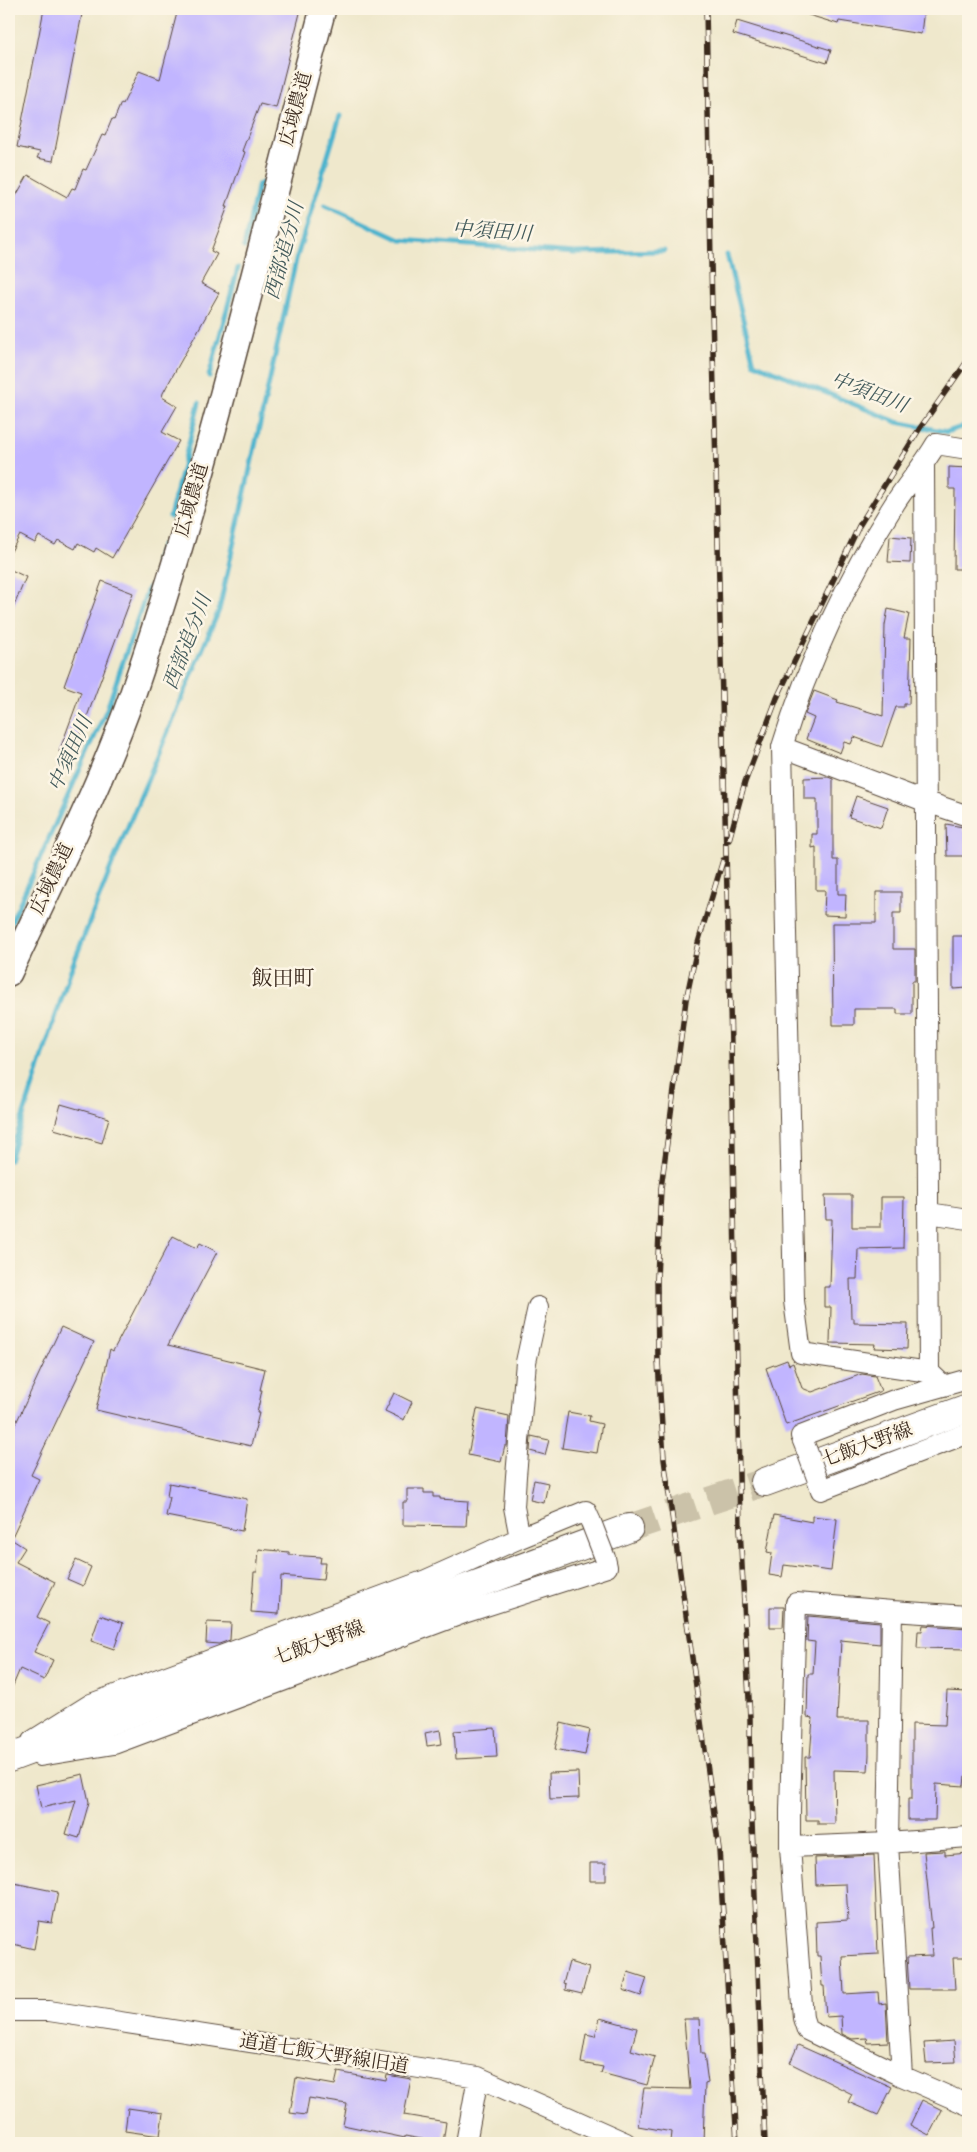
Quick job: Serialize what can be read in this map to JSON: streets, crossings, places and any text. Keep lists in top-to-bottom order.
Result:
{
  "streets": {
    "main road": ["七飯大野線"],
    "street": ["広域農道", "道道七飯大野線旧道"]
  },
  "districts": ["飯田町"],
  "water": ["中須田川", "西部追分川"]
}
